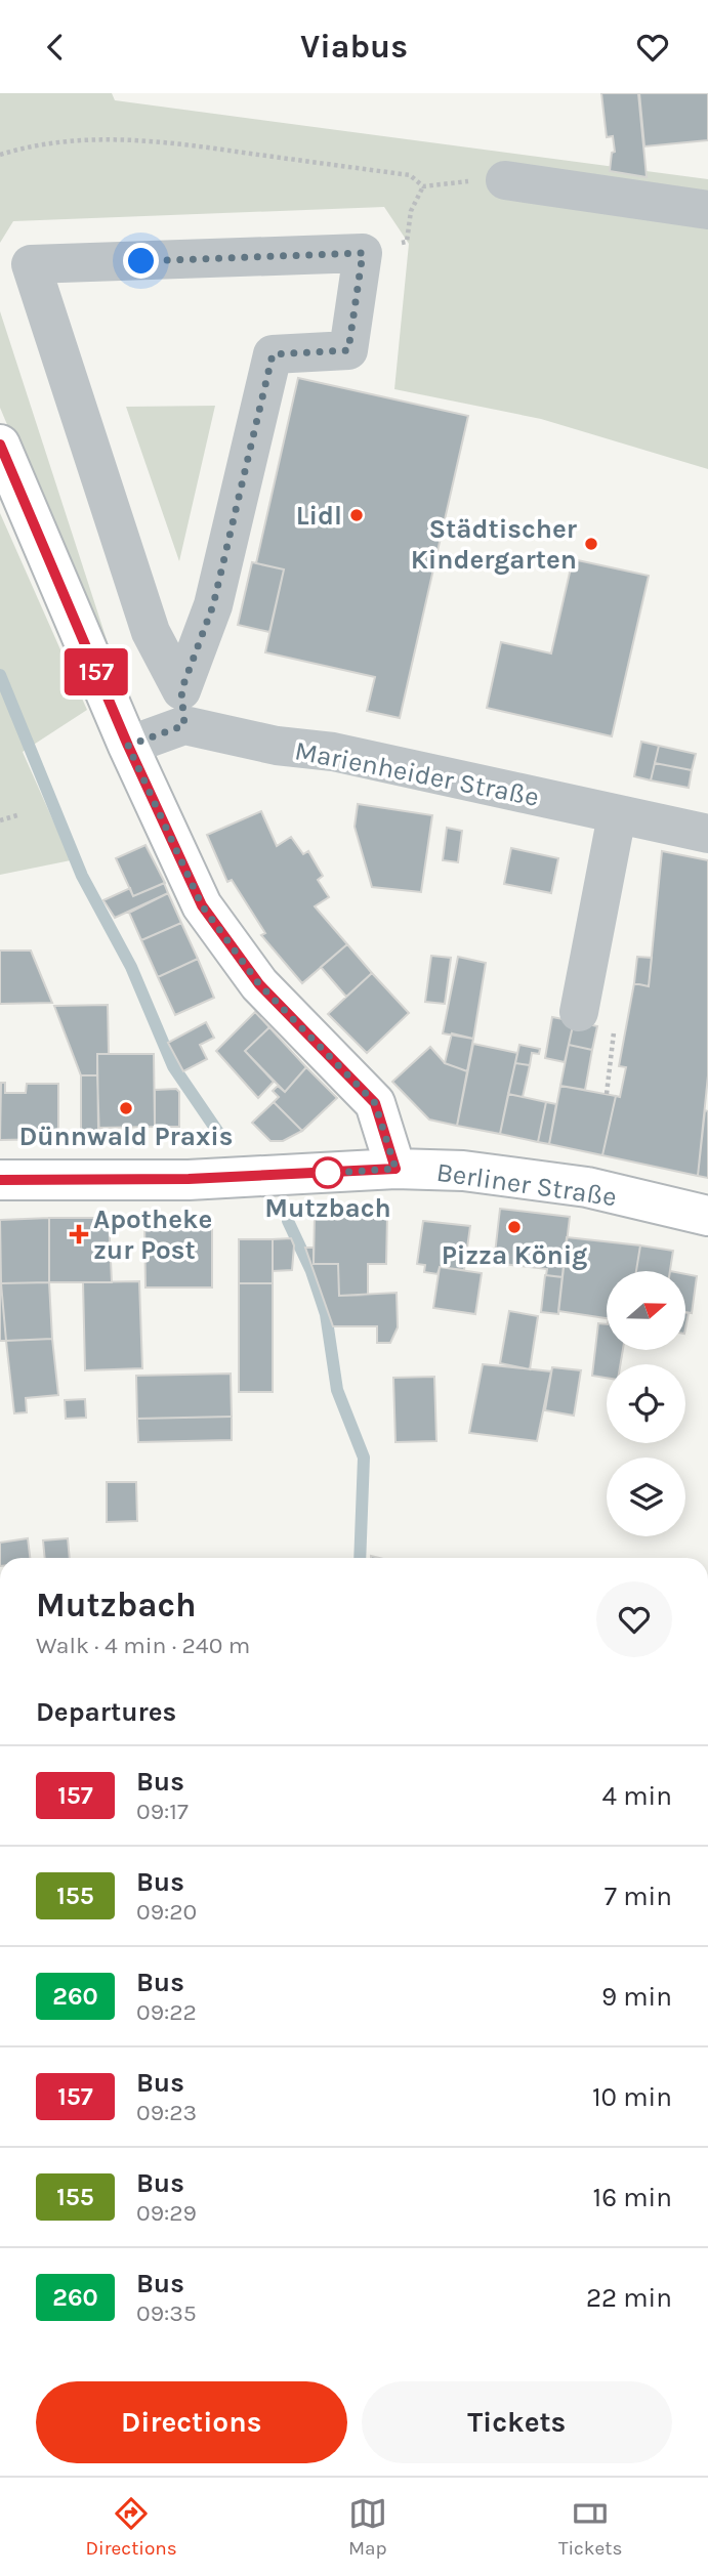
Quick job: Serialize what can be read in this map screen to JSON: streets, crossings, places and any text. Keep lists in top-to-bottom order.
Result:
{
  "streets": {
    "main road": ["Berliner Straße"],
    "street": ["Marienheider Straße"]
  },
  "places": {
    "other": [
      "Lidl",
      "Städtischer Kindergarten",
      "Dünnwald Praxis",
      "Mutzbach",
      "Pizza König"
    ],
    "health": ["Apotheke zur Post"]
  },
  "lines": ["bus line 157"],
  "north": "right",
  "page": {
    "header": "Viabus",
    "on_map": "157",
    "heading": [
      ["Mutzbach", "Walk · 4 min · 240 m"],
      "Departures"
    ],
    "list": [
      {
        "mark": "157",
        "name": "Bus",
        "note": "09:17",
        "value": "4 min"
      },
      {
        "mark": "155",
        "name": "Bus",
        "note": "09:20",
        "value": "7 min"
      },
      {
        "mark": "260",
        "name": "Bus",
        "note": "09:22",
        "value": "9 min"
      },
      {
        "mark": "157",
        "name": "Bus",
        "note": "09:23",
        "value": "10 min"
      },
      {
        "mark": "155",
        "name": "Bus",
        "note": "09:29",
        "value": "16 min"
      },
      {
        "mark": "260",
        "name": "Bus",
        "note": "09:35",
        "value": "22 min"
      }
    ],
    "buttons": ["Directions", "Tickets"],
    "tabs": ["Directions", "Map", "Tickets"]
  }
}
